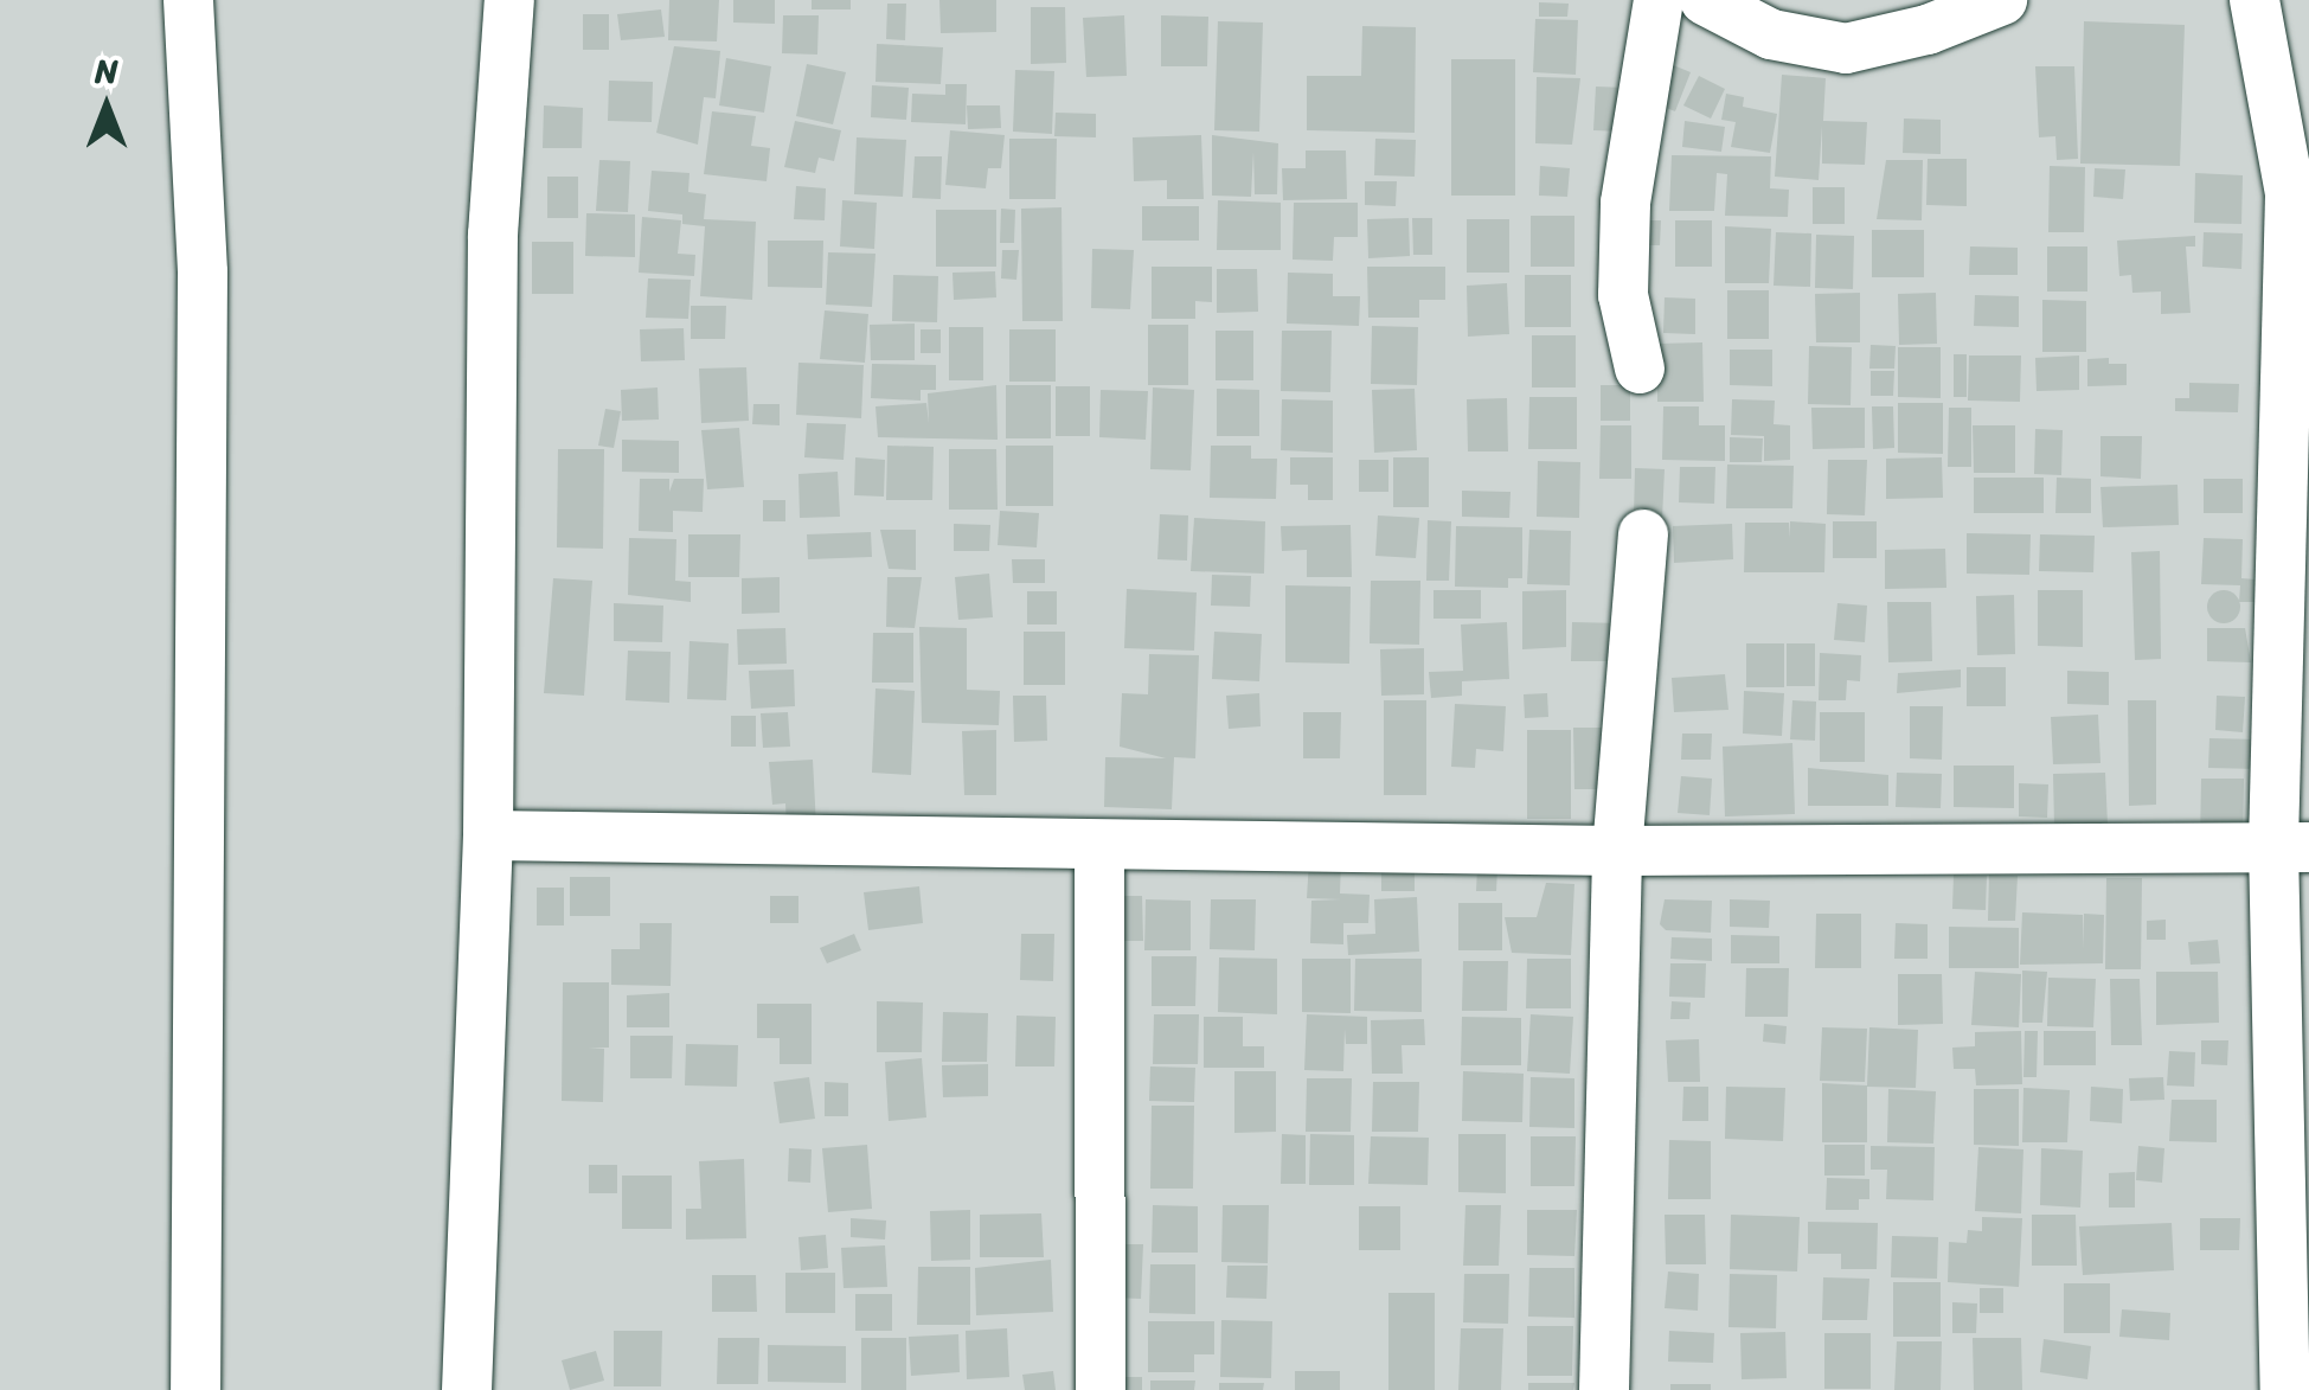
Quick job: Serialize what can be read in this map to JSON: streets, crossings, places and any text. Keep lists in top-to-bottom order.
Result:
{
  "north": "top"
}
